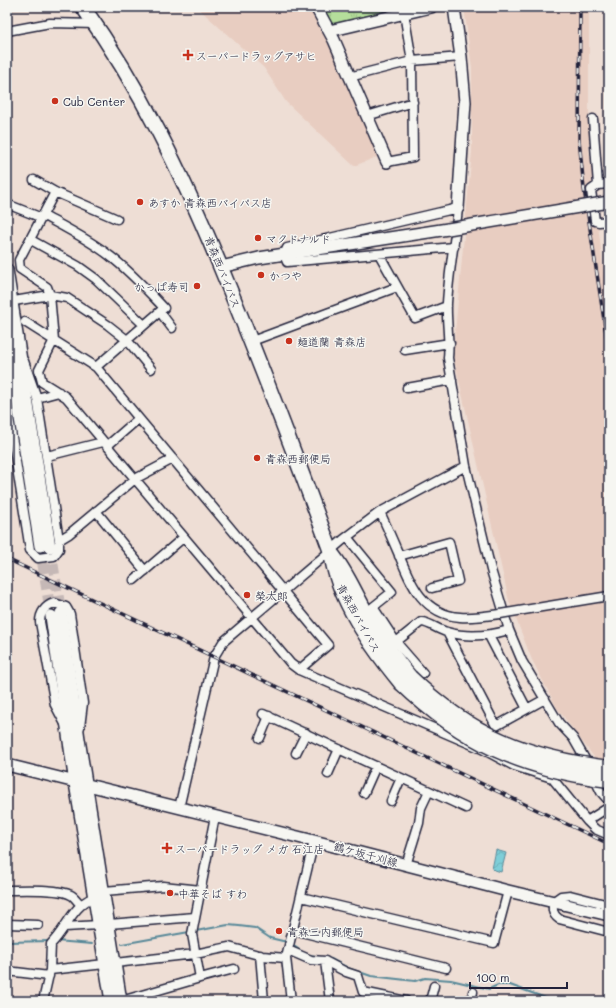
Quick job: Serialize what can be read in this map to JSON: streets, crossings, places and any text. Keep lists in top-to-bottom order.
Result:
{
  "streets": {
    "highway": ["青森西バイパス"],
    "street": ["鶴ケ坂千刈線"]
  },
  "places": {
    "health": ["スーパードラッグアサヒ", "スーパードラッグ メガ 石江店"],
    "other": [
      "Cub Center",
      "あすか 青森西バイパス店",
      "マクドナルド",
      "かつや",
      "かっぱ寿司",
      "麺道蘭 青森店",
      "青森西郵便局",
      "榮太郎",
      "中華そば すわ",
      "青森三内郵便局"
    ]
  },
  "scale_bar": "100 m"
}
